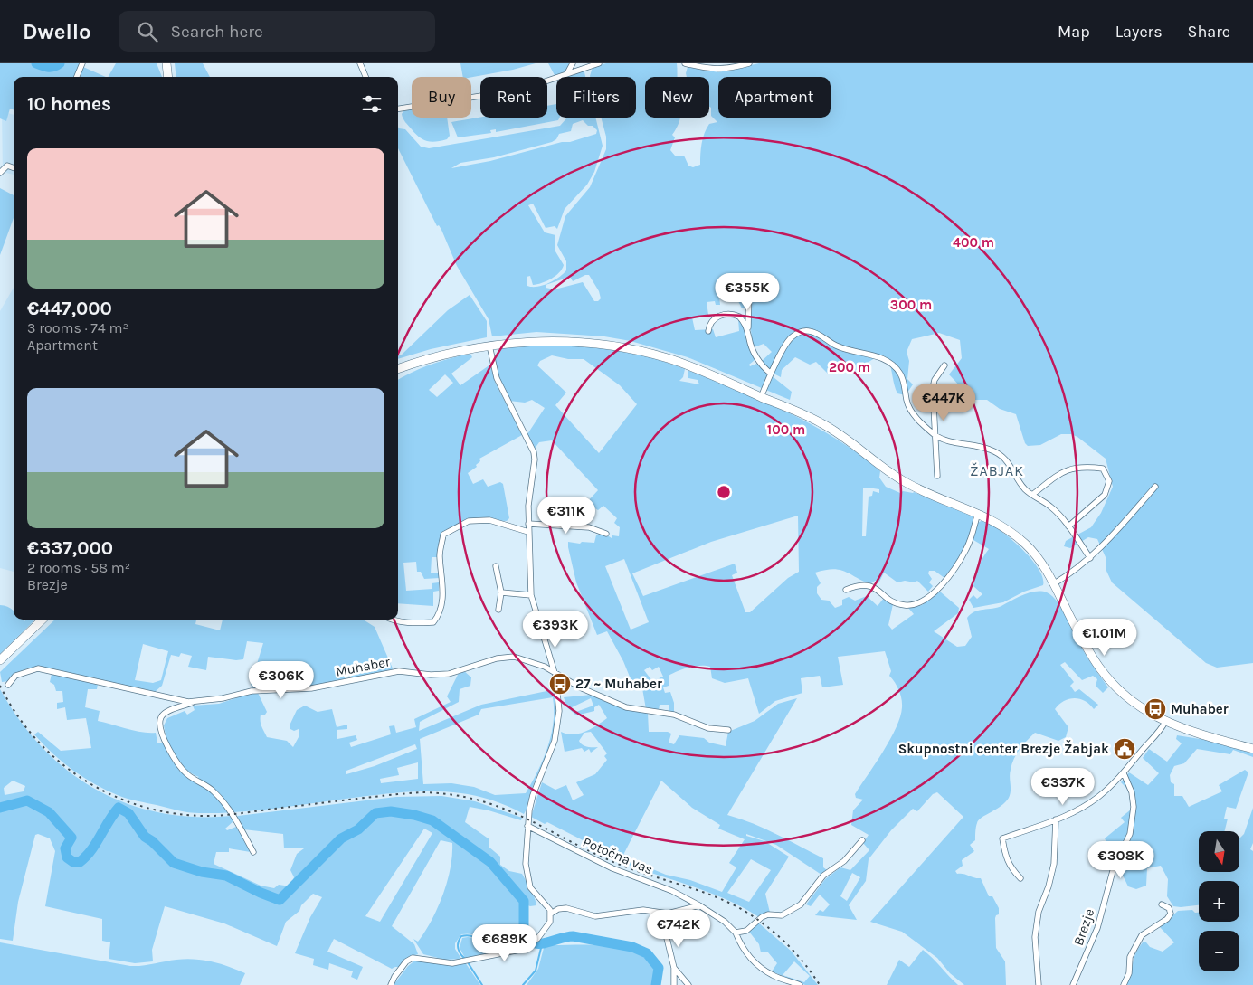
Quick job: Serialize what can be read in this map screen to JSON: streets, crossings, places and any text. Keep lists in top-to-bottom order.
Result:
{
  "streets": {
    "street": ["Muhaber", "Potočna vas", "Brezje"]
  },
  "districts": ["ŽABJAK"],
  "places": {
    "bus stop": ["27 ~ Muhaber", "Muhaber"],
    "public building": ["Skupnostni center Brezje Žabjak"]
  },
  "north": "bottom",
  "page": {
    "header": "Dwello",
    "search": "Search here",
    "nav": ["Map", "Layers", "Share"],
    "chip": [
      "Buy",
      "Rent",
      "Filters",
      "New",
      "Apartment"
    ],
    "heading": "10 homes",
    "list": [
      {
        "name": "€447,000",
        "note": "3 rooms · 74 m² · Apartment"
      },
      {
        "name": "€337,000",
        "note": "2 rooms · 58 m² · Brezje"
      }
    ],
    "price": [
      "€355K",
      "€447K",
      "€311K",
      "€393K",
      "€1.01M",
      "€306K",
      "€337K",
      "€308K",
      "€742K",
      "€689K"
    ],
    "map_buttons": ["+", "−"]
  },
  "rings": [
    "400 m",
    "300 m",
    "200 m",
    "100 m"
  ]
}
